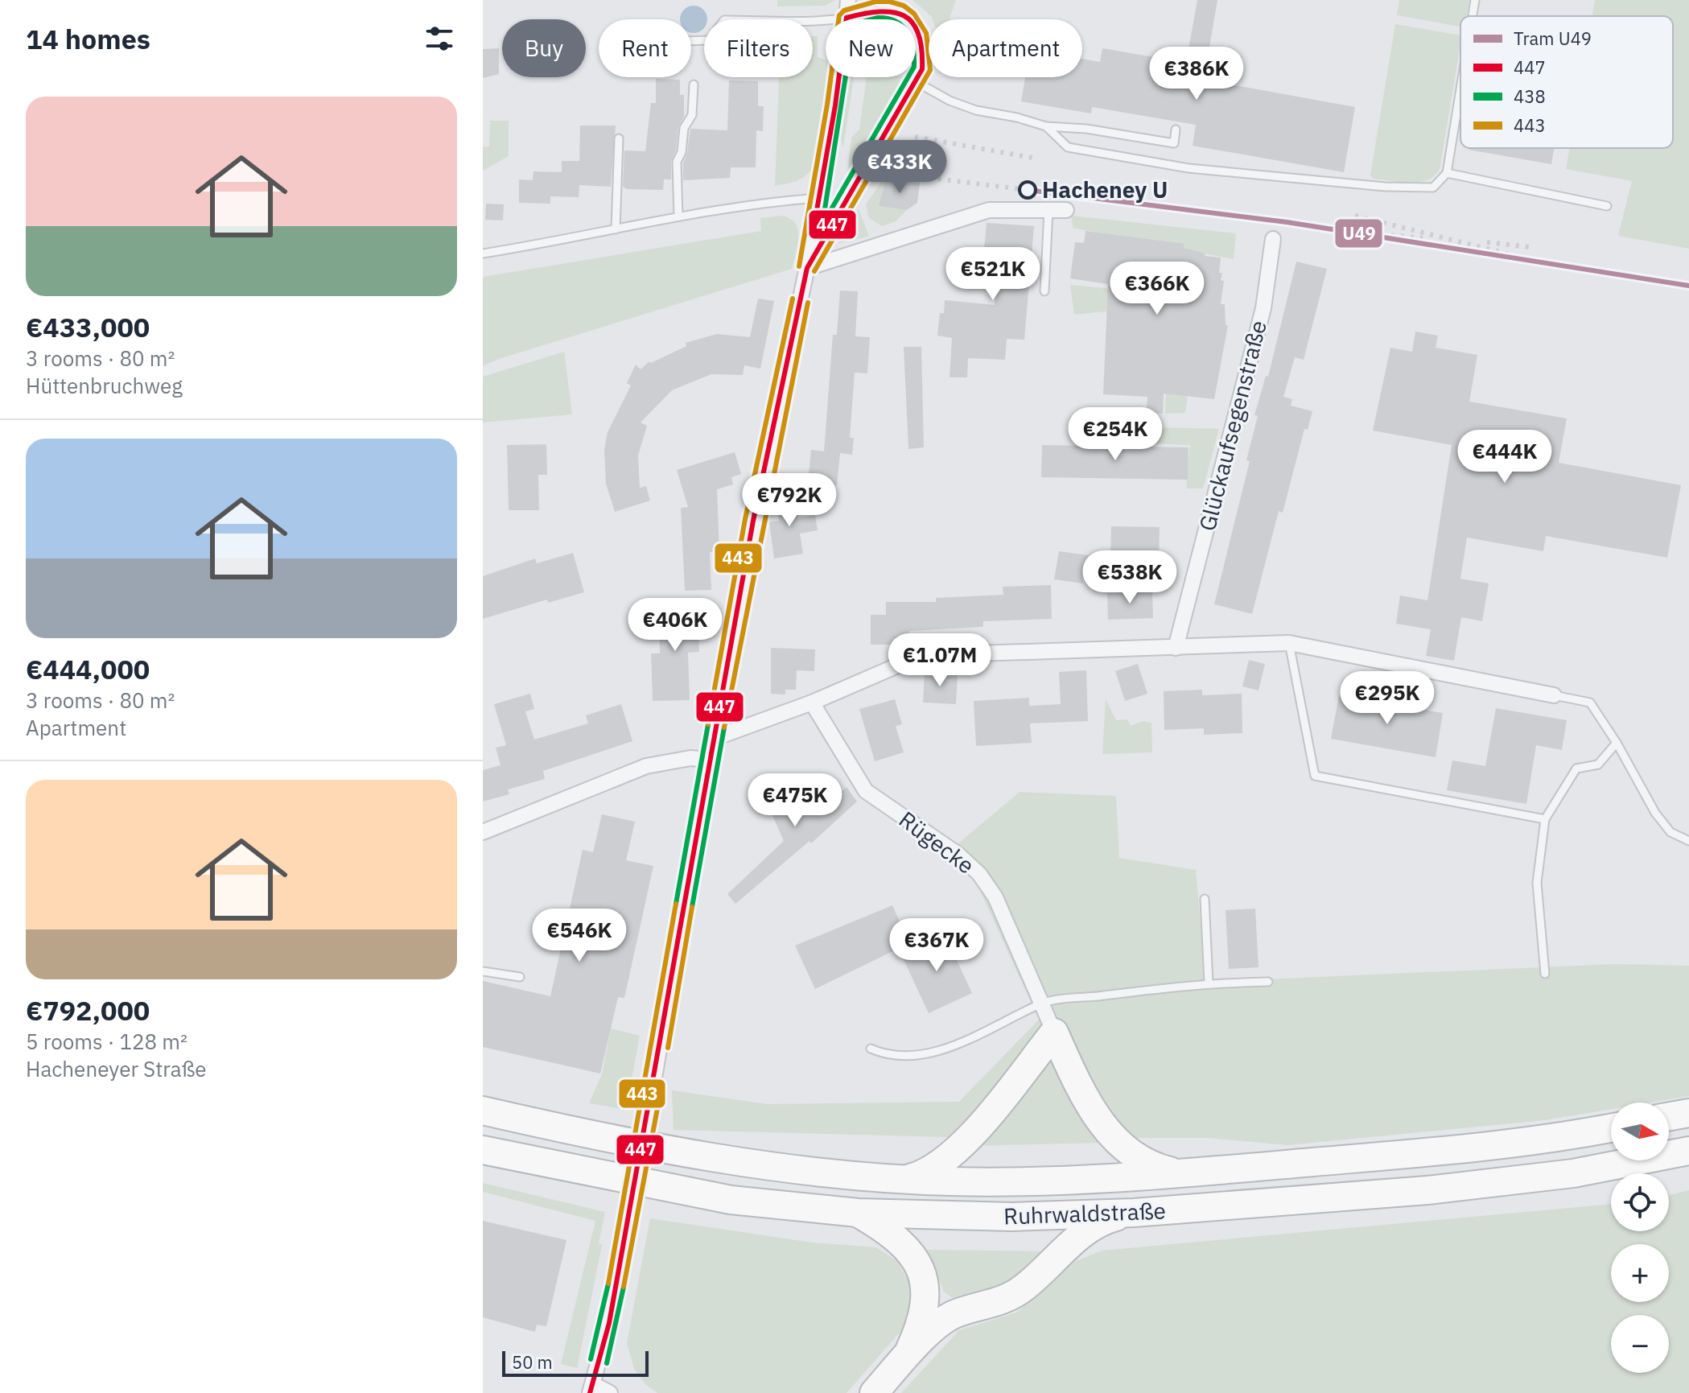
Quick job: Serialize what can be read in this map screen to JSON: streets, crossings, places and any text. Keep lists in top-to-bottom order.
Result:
{
  "streets": {
    "highway": ["Ruhrwaldstraße"],
    "street": ["Glückaufsegenstraße", "Rügecke"]
  },
  "places": ["Hacheney U"],
  "lines": [
    "transit line 443",
    "transit line 447",
    "transit line 438",
    "tram line U49"
  ],
  "legend": [
    "Tram U49",
    "447",
    "438",
    "443"
  ],
  "scale_bar": "50 m",
  "north": "right",
  "page": {
    "heading": "14 homes",
    "chip": [
      "Buy",
      "Rent",
      "Filters",
      "New",
      "Apartment"
    ],
    "price": [
      "€386K",
      "€433K",
      "€521K",
      "€366K",
      "€254K",
      "€444K",
      "€792K",
      "€538K",
      "€406K",
      "€1.07M",
      "€295K",
      "€475K",
      "€546K",
      "€367K"
    ],
    "list": [
      {
        "name": "€433,000",
        "note": "3 rooms · 80 m² · Hüttenbruchweg"
      },
      {
        "name": "€444,000",
        "note": "3 rooms · 80 m² · Apartment"
      },
      {
        "name": "€792,000",
        "note": "5 rooms · 128 m² · Hacheneyer Straße"
      }
    ],
    "map_buttons": ["+", "−"],
    "scale": "50 m"
  }
}
